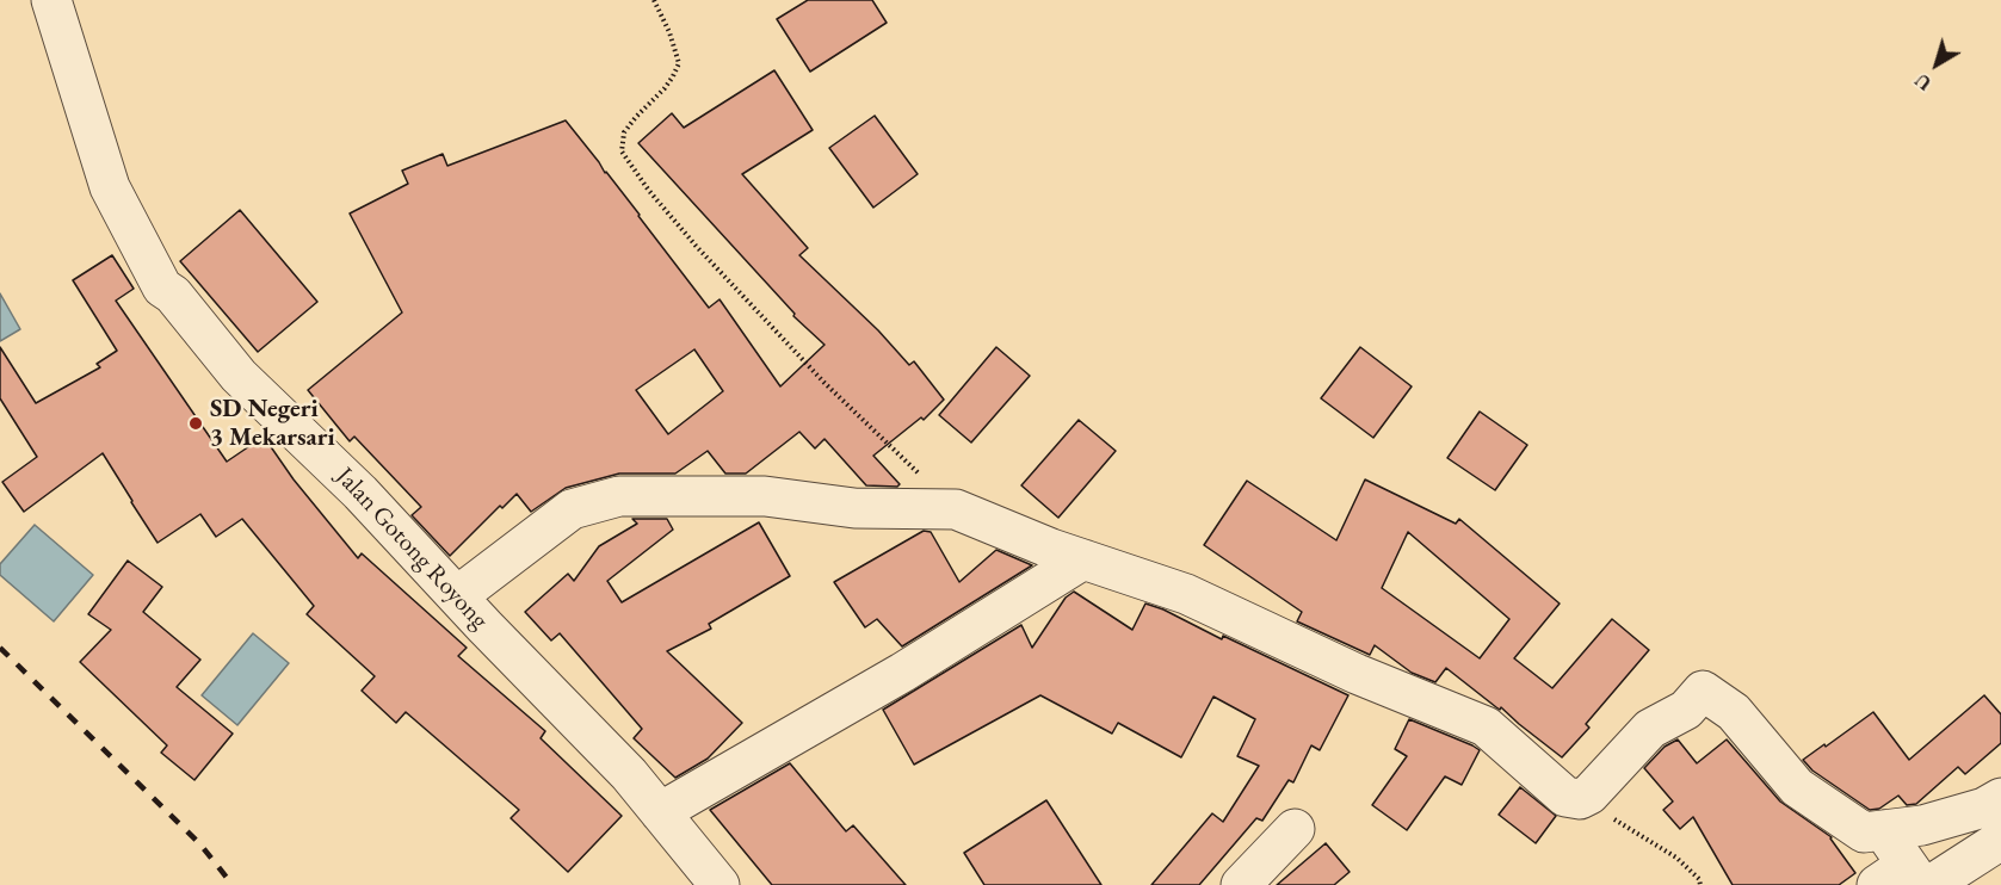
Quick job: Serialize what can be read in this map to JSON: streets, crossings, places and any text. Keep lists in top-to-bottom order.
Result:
{
  "streets": {
    "street": ["Jalan Gotong Royong"]
  },
  "places": ["SD Negeri 3 Mekarsari"],
  "north": "bottom left"
}
